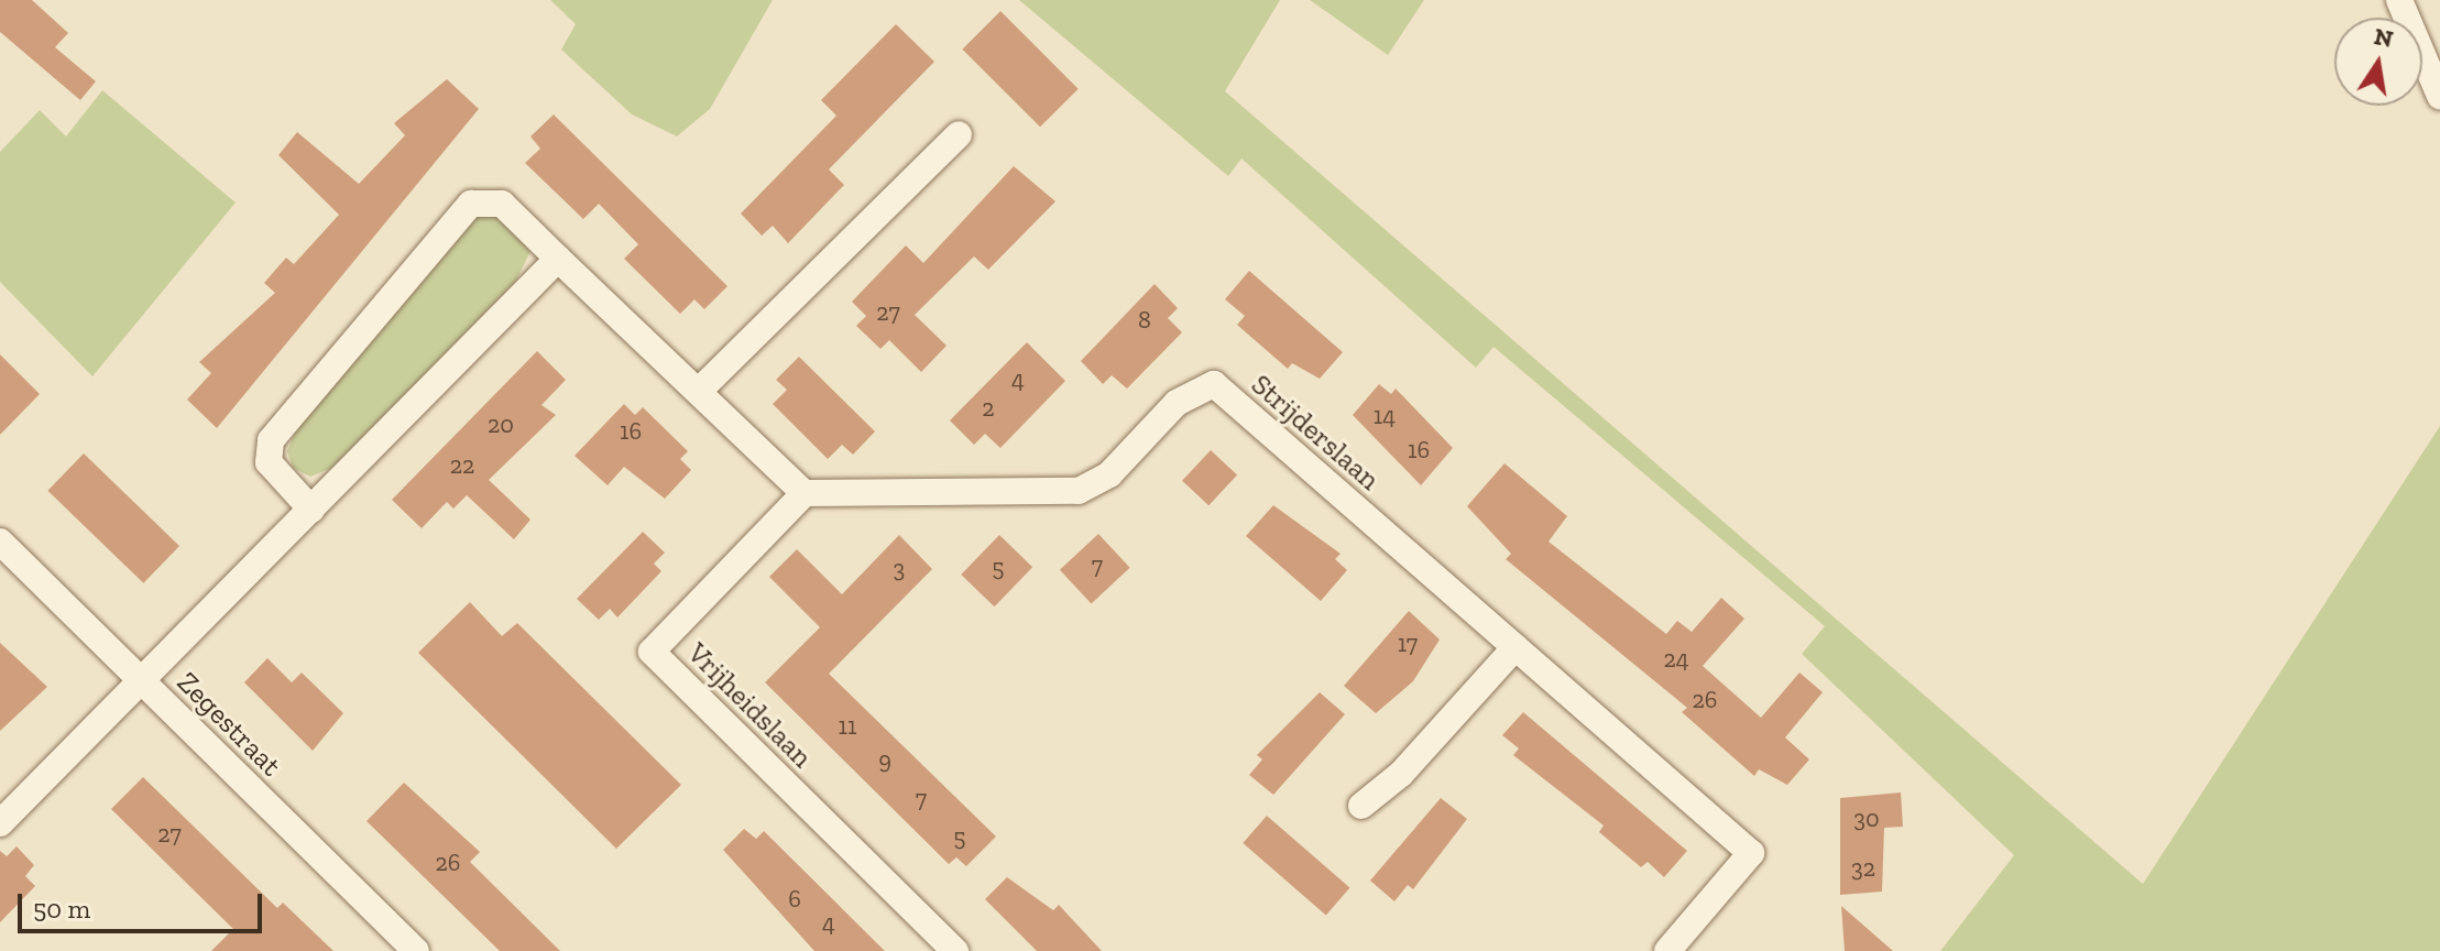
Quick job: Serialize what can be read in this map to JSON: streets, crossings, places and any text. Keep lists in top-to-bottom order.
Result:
{
  "streets": {
    "street": ["Strijderslaan", "Vrijheidslaan", "Zegestraat"]
  },
  "crossings": [
    ["Strijderslaan", "Vrijheidslaan"]
  ],
  "house_numbers": [
    "27",
    "8",
    "4",
    "2",
    "14",
    "20",
    "16",
    "16",
    "22",
    "7",
    "5",
    "3",
    "17",
    "24",
    "26",
    "11",
    "9",
    "7",
    "30",
    "27",
    "5",
    "26",
    "32",
    "6",
    "4"
  ],
  "scale_bar": "50 m",
  "north": "top"
}
